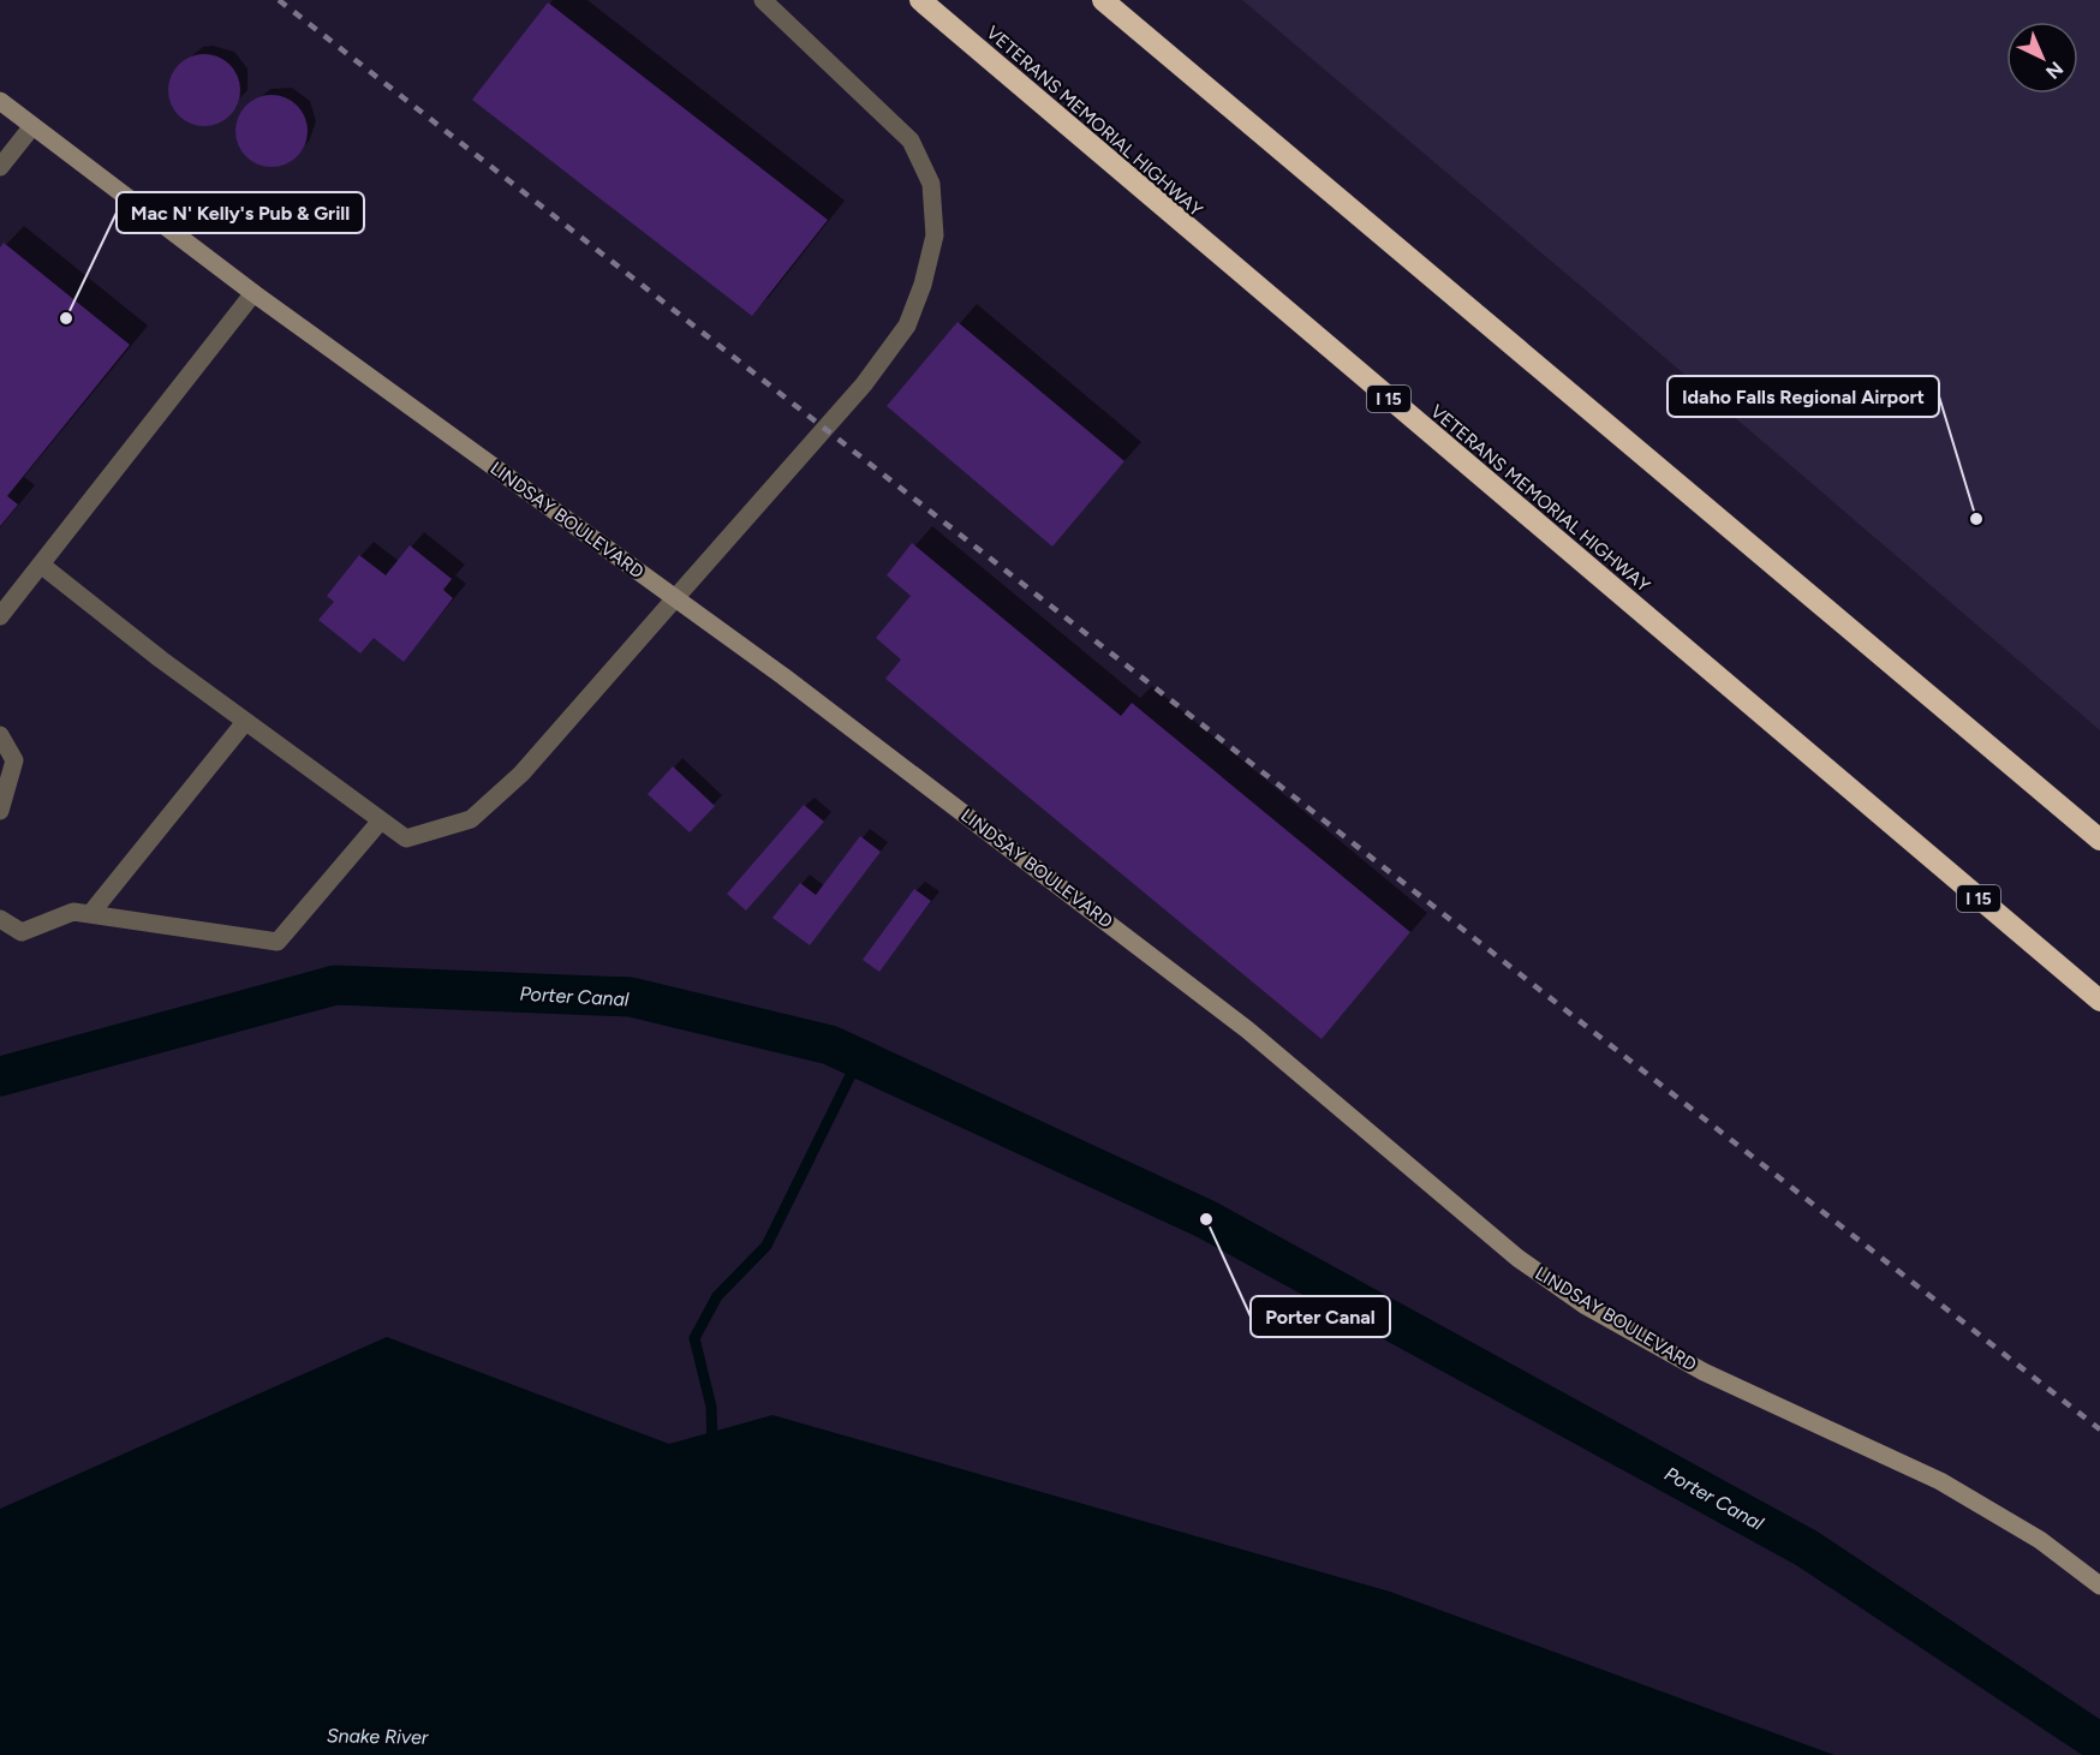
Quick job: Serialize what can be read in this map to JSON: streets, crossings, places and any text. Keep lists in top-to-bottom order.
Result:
{
  "streets": {
    "highway": ["VETERANS MEMORIAL HIGHWAY", "I 15"],
    "street": ["LINDSAY BOULEVARD"]
  },
  "water": ["Porter Canal", "Snake River"],
  "places": ["Mac N' Kelly's Pub & Grill", "Idaho Falls Regional Airport", "Porter Canal"],
  "north": "bottom right"
}
